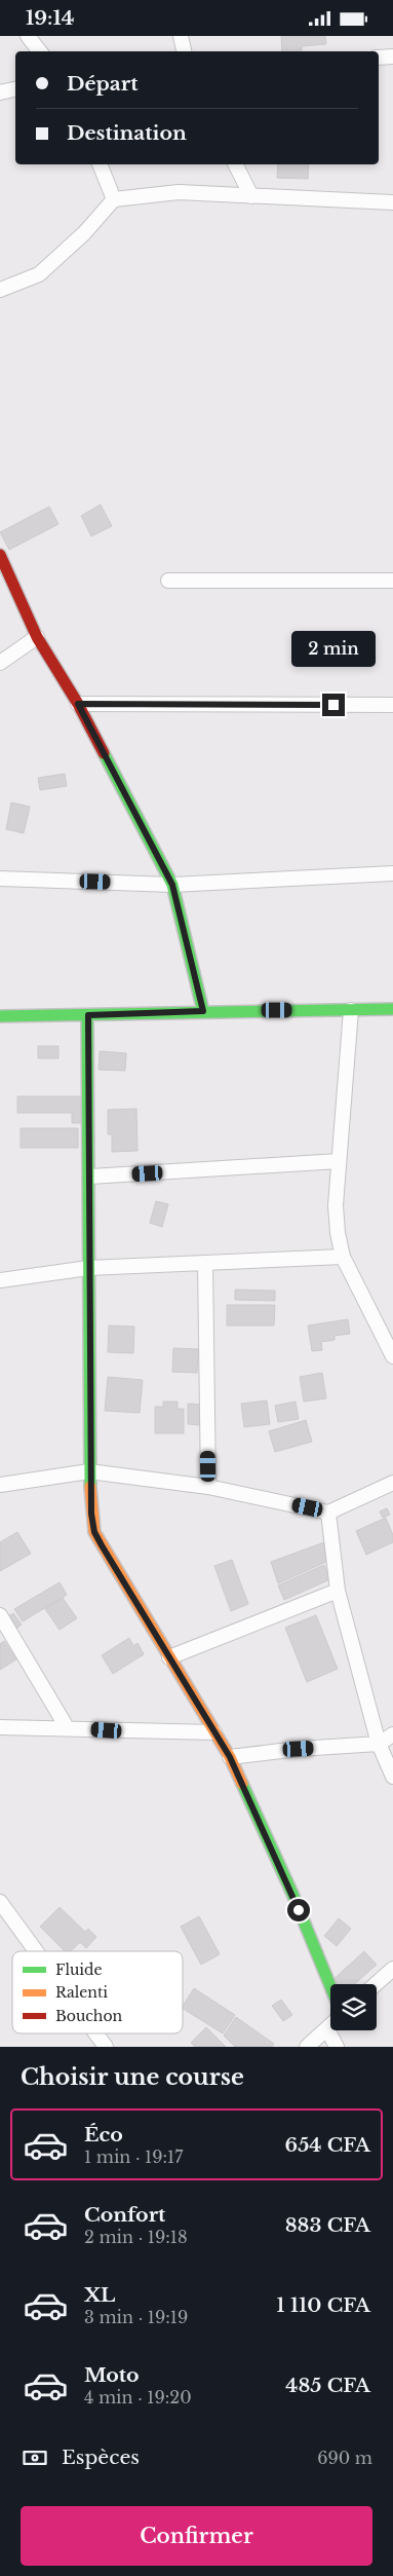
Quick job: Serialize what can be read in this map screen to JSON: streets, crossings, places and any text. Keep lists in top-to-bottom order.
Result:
{
  "legend": ["Fluide", "Ralenti", "Bouchon"],
  "page": {
    "status": "19:14",
    "banner": ["Départ", "Destination"],
    "bubble": "2 min",
    "heading": "Choisir une course",
    "list": [
      {
        "name": "Éco",
        "note": "1 min · 19:17",
        "value": "654 CFA"
      },
      {
        "name": "Confort",
        "note": "2 min · 19:18",
        "value": "883 CFA"
      },
      {
        "name": "XL",
        "note": "3 min · 19:19",
        "value": "1 110 CFA"
      },
      {
        "name": "Moto",
        "note": "4 min · 19:20",
        "value": "485 CFA"
      }
    ],
    "pay": ["Espèces", "690 m"],
    "buttons": "Confirmer"
  }
}
